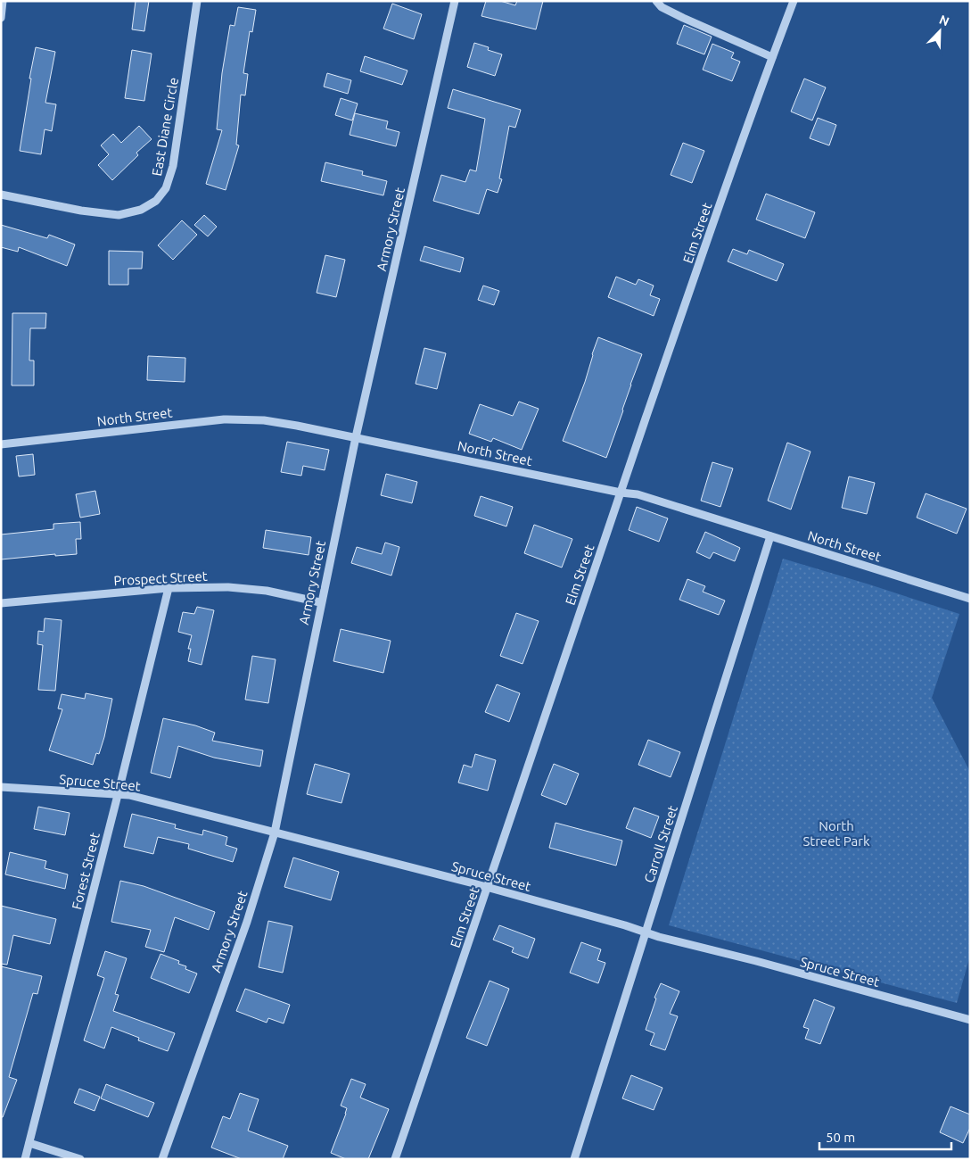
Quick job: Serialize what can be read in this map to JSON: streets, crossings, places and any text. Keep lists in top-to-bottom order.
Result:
{
  "streets": {
    "street": [
      "East Diane Circle",
      "Armory Street",
      "Elm Street",
      "North Street",
      "Prospect Street",
      "Spruce Street",
      "Carroll Street",
      "Forest Street"
    ]
  },
  "crossings": [
    ["Armory Street", "North Street"],
    ["Armory Street", "Prospect Street"],
    ["Armory Street", "Spruce Street"],
    ["Elm Street", "North Street"],
    ["Elm Street", "Spruce Street"],
    ["North Street", "Carroll Street"],
    ["Prospect Street", "Forest Street"],
    ["Spruce Street", "Carroll Street"],
    ["Spruce Street", "Forest Street"]
  ],
  "parks": ["North Street Park"],
  "scale_bar": "50 m",
  "north": "top right"
}
